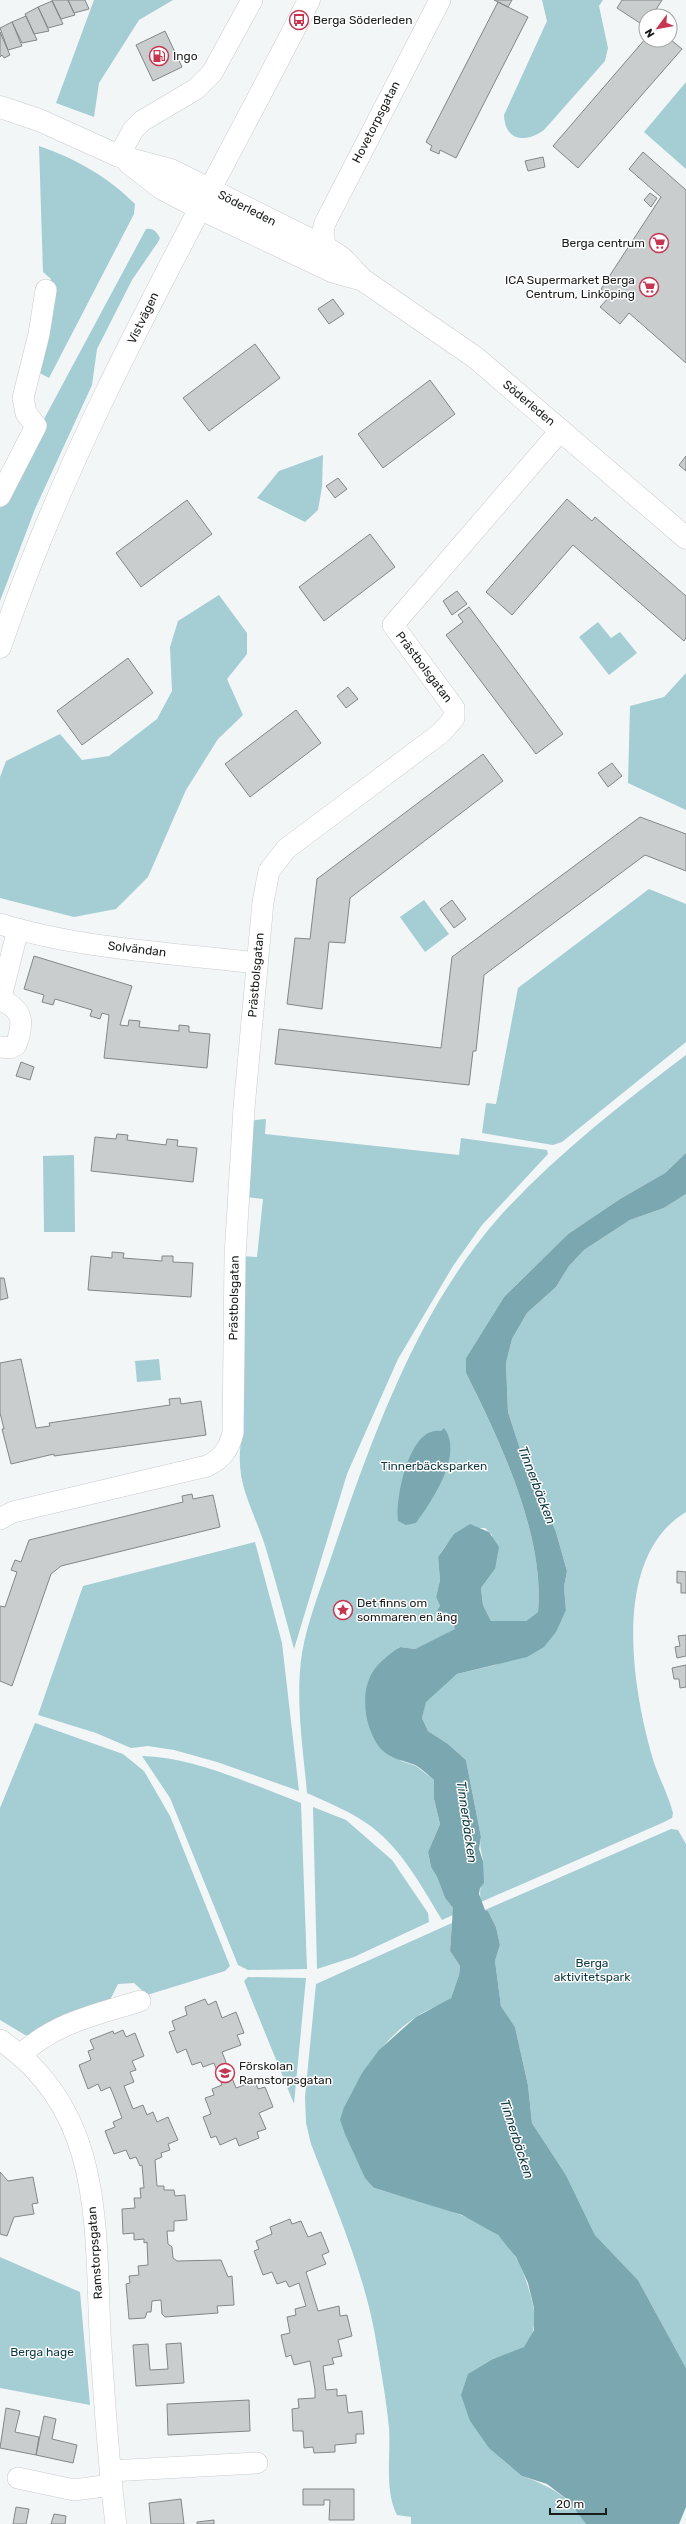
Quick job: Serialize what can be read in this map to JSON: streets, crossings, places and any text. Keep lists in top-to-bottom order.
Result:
{
  "streets": {
    "main road": ["Söderleden", "Vistvägen"],
    "street": [
      "Hovetorpsgatan",
      "Prästbolsgatan",
      "Solvändan",
      "Ramstorpsgatan"
    ]
  },
  "crossings": [
    ["Hovetorpsgatan", "Söderleden"],
    ["Söderleden", "Vistvägen"],
    ["Söderleden", "Prästbolsgatan"],
    ["Prästbolsgatan", "Solvändan"]
  ],
  "water": ["Tinnerbäcken"],
  "parks": ["Tinnerbäcksparken", "Berga aktivitetspark", "Berga hage"],
  "places": {
    "bus stop": ["Berga Söderleden"],
    "fuel station": ["Ingo"],
    "supermarket": ["Berga centrum", "ICA Supermarket Berga Centrum, Linköping"],
    "place": ["Det finns om sommaren en äng"],
    "school or university": ["Förskolan Ramstorpsgatan"]
  },
  "scale_bar": "20 m",
  "north": "bottom left"
}
